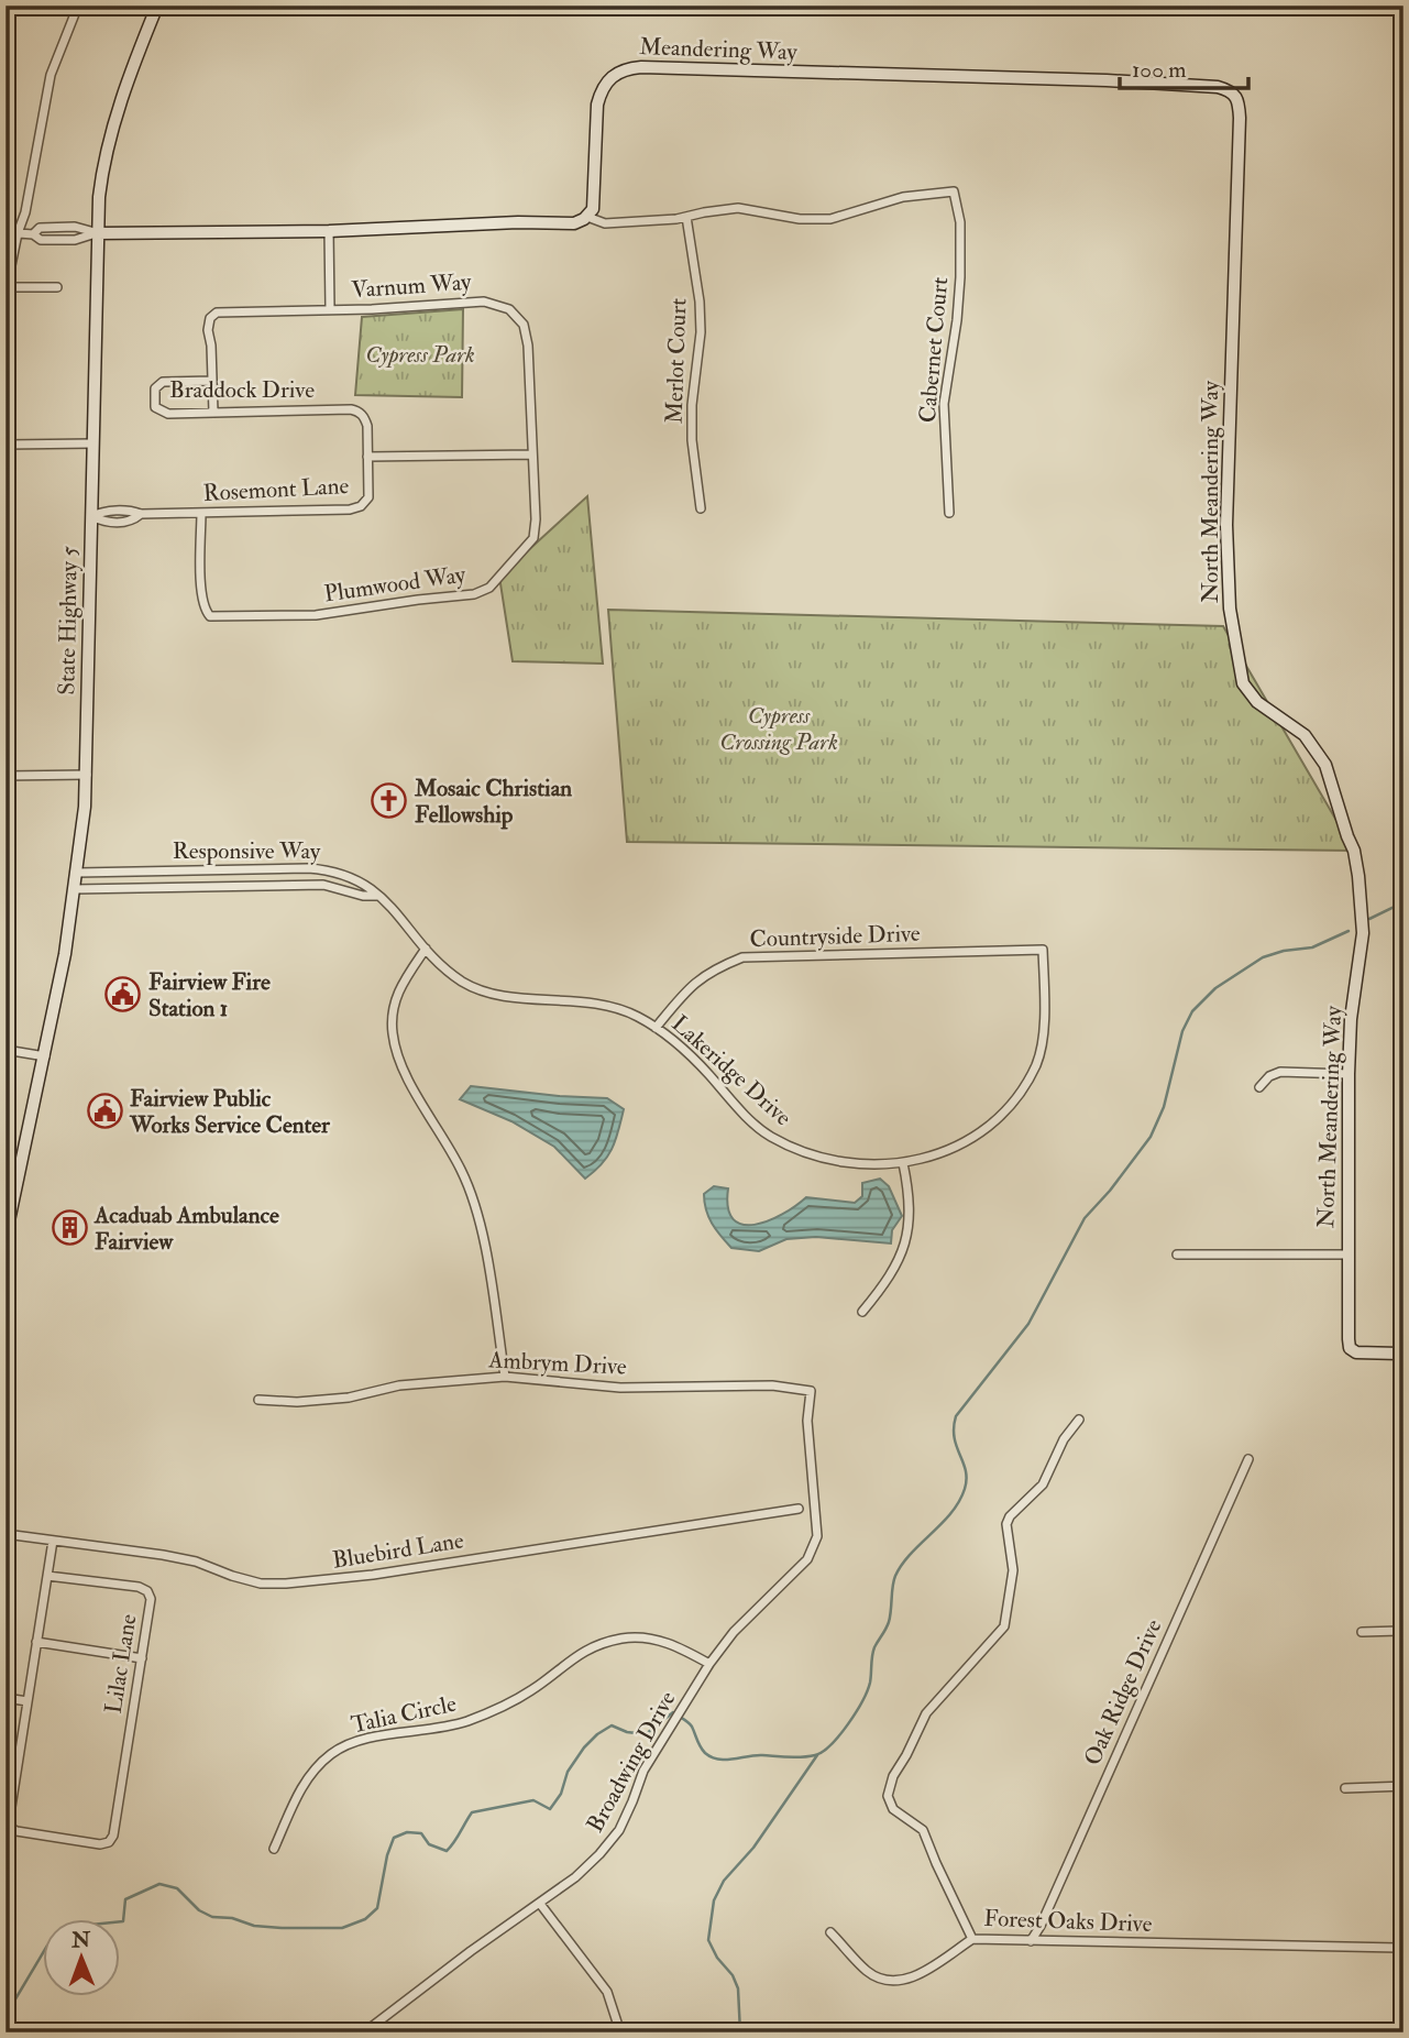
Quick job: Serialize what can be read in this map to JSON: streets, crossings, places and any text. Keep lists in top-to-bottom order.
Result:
{
  "streets": {
    "street": [
      "Meandering Way",
      "Varnum Way",
      "Cabernet Court",
      "Merlot Court",
      "Braddock Drive",
      "Rosemont Lane",
      "North Meandering Way",
      "Plumwood Way",
      "State Highway 5",
      "Responsive Way",
      "Countryside Drive",
      "Lakeridge Drive",
      "Ambrym Drive",
      "Bluebird Lane",
      "Lilac Lane",
      "Oak Ridge Drive",
      "Talia Circle",
      "Broadwing Drive",
      "Forest Oaks Drive"
    ]
  },
  "crossings": [
    ["Meandering Way", "North Meandering Way"],
    ["Varnum Way", "Braddock Drive"],
    ["Varnum Way", "Plumwood Way"],
    ["Cabernet Court", "Merlot Court"],
    ["Braddock Drive", "Rosemont Lane"],
    ["Rosemont Lane", "Plumwood Way"],
    ["Rosemont Lane", "State Highway 5"],
    ["State Highway 5", "Responsive Way"],
    ["Responsive Way", "Lakeridge Drive"],
    ["Countryside Drive", "Lakeridge Drive"],
    ["Ambrym Drive", "Broadwing Drive"],
    ["Oak Ridge Drive", "Forest Oaks Drive"],
    ["Talia Circle", "Broadwing Drive"]
  ],
  "parks": ["Cypress Park", "Cypress Crossing Park"],
  "places": {
    "church": ["Mosaic Christian Fellowship"],
    "public building": ["Fairview Fire Station 1", "Fairview Public Works Service Center"],
    "building": ["Acaduab Ambulance Fairview"]
  },
  "scale_bar": "100 m",
  "north": "top"
}
